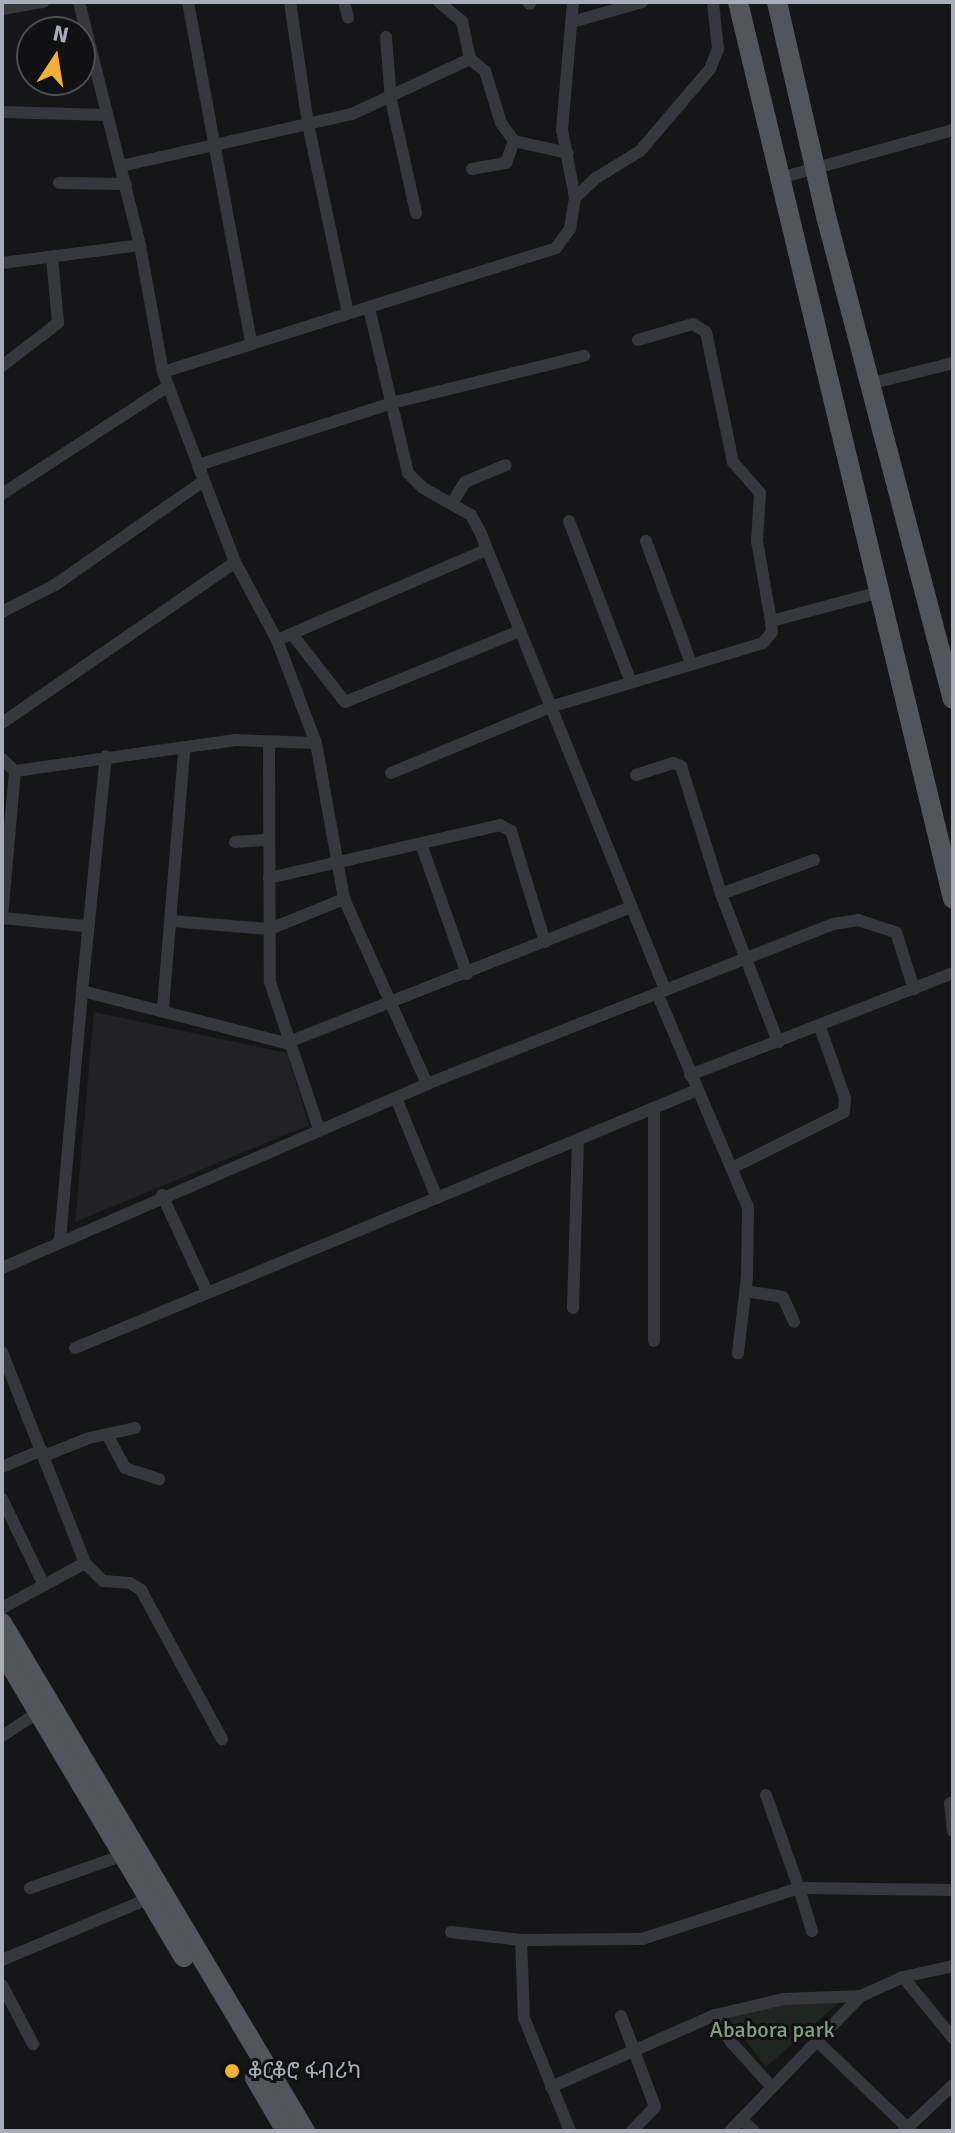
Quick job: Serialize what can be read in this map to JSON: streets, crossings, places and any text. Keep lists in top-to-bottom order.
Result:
{
  "parks": ["Ababora park"],
  "places": ["ቆርቆሮ ፋብሪካ"],
  "north": "top"
}
